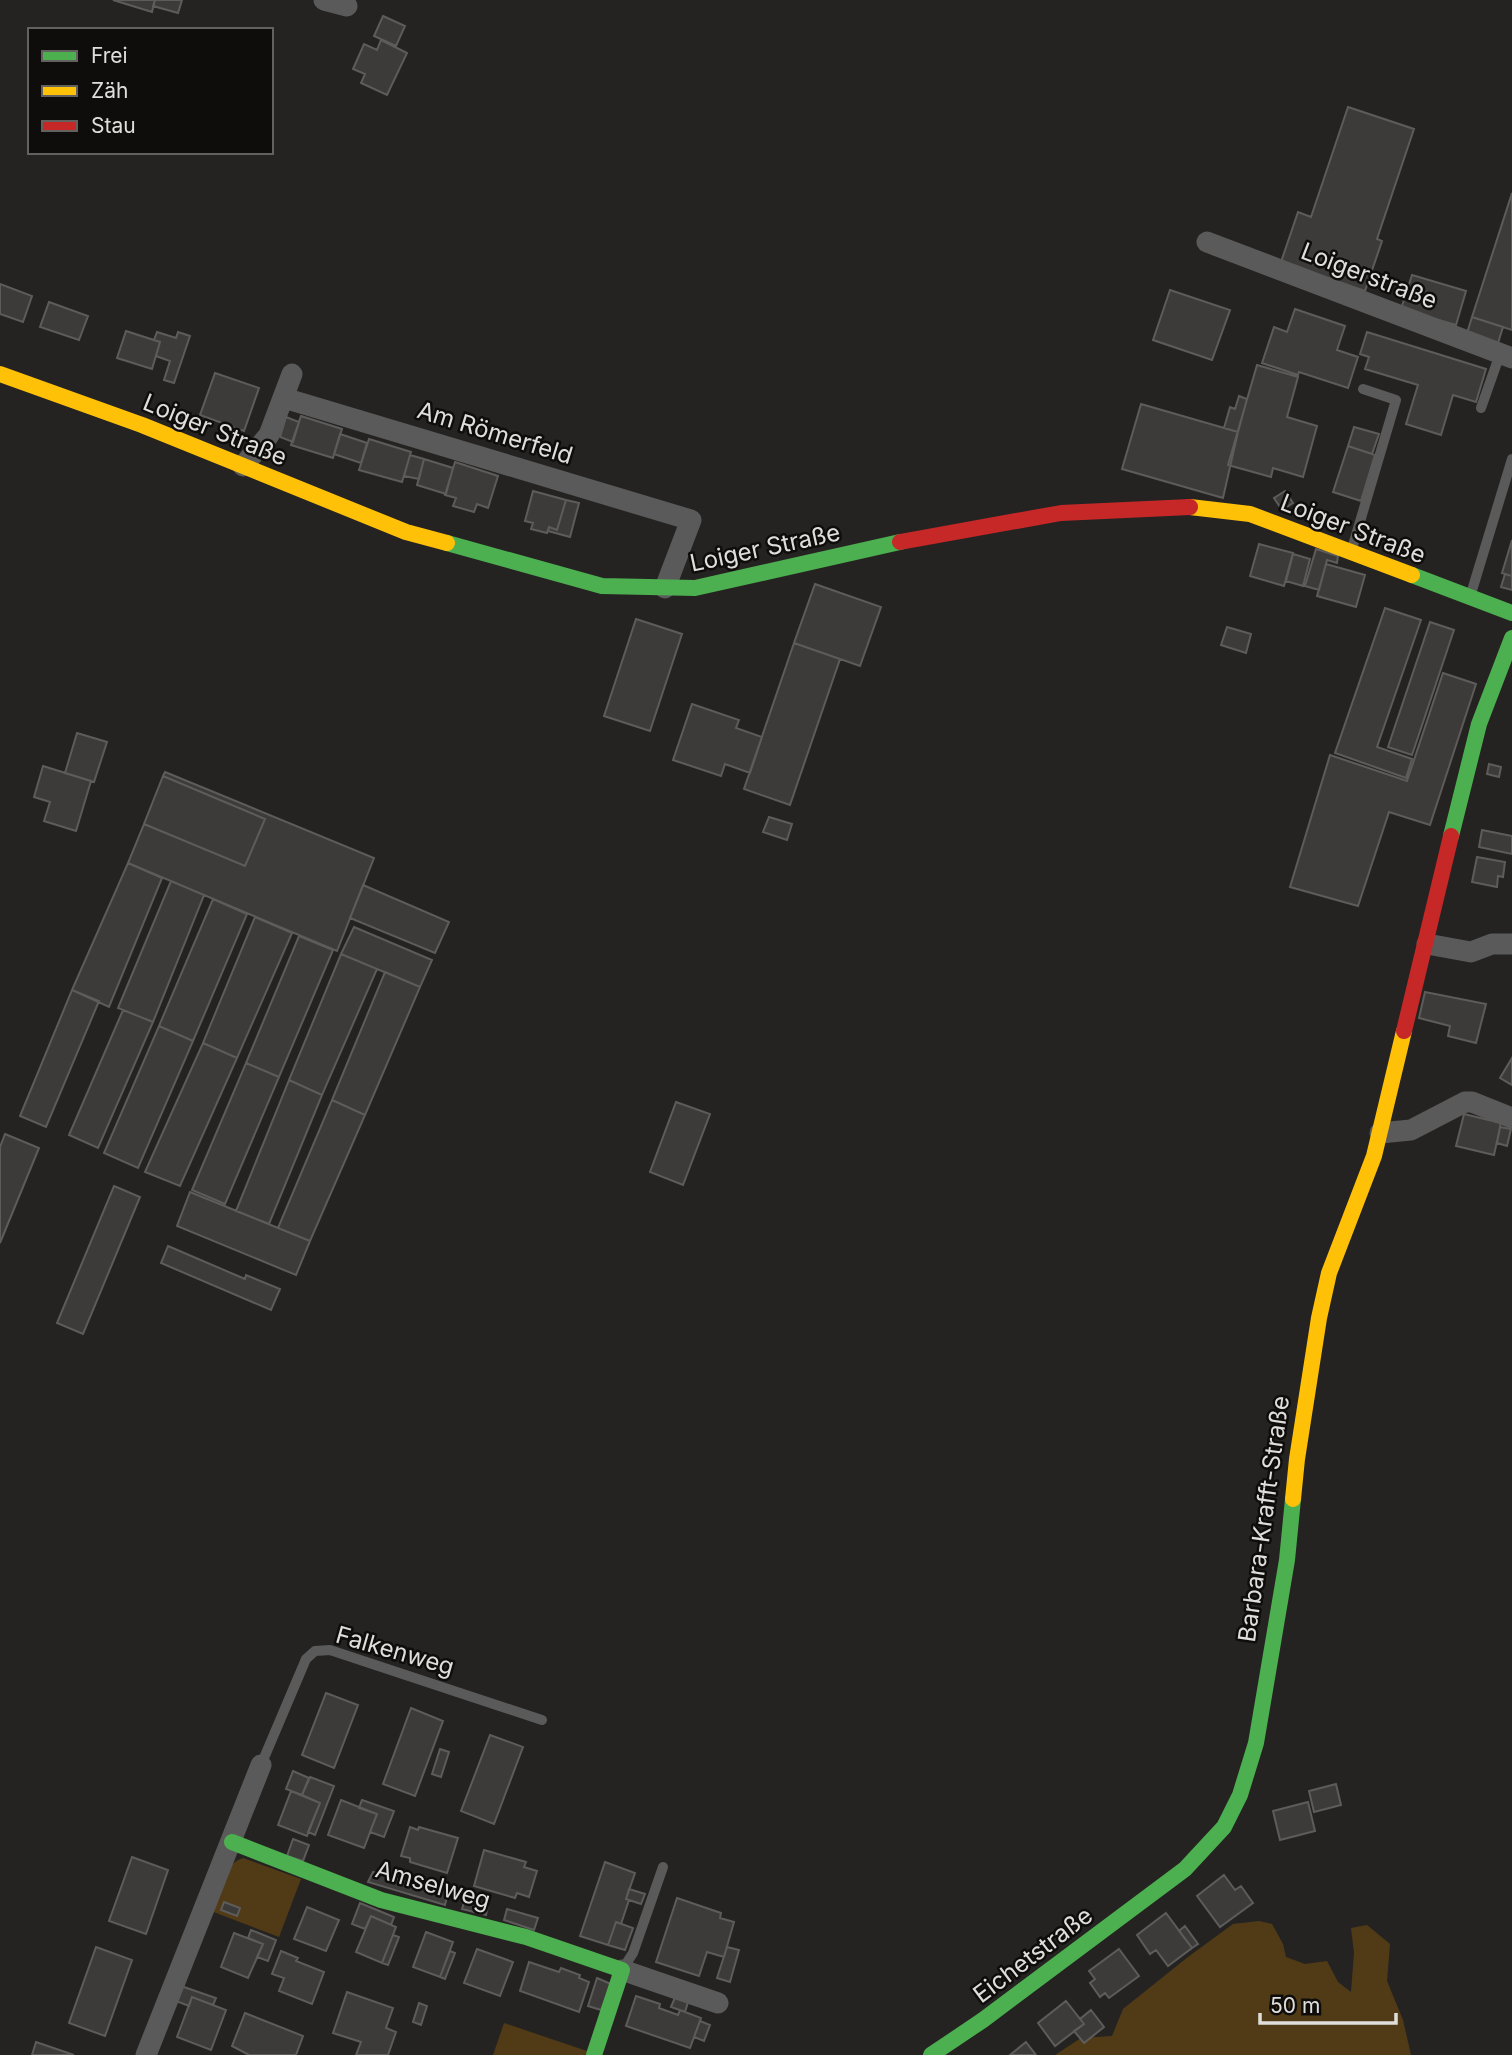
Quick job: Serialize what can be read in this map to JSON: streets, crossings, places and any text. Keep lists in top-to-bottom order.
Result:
{
  "streets": {
    "street": [
      "Loigerstraße",
      "Loiger Straße",
      "Am Römerfeld",
      "Barbara-Krafft-Straße",
      "Amselweg",
      "Eichetstraße"
    ],
    "lane": ["Falkenweg"]
  },
  "crossings": [
    ["Loiger Straße", "Am Römerfeld"],
    ["Barbara-Krafft-Straße", "Eichetstraße"]
  ],
  "legend": ["Frei", "Zäh", "Stau"],
  "scale_bar": "50 m"
}
